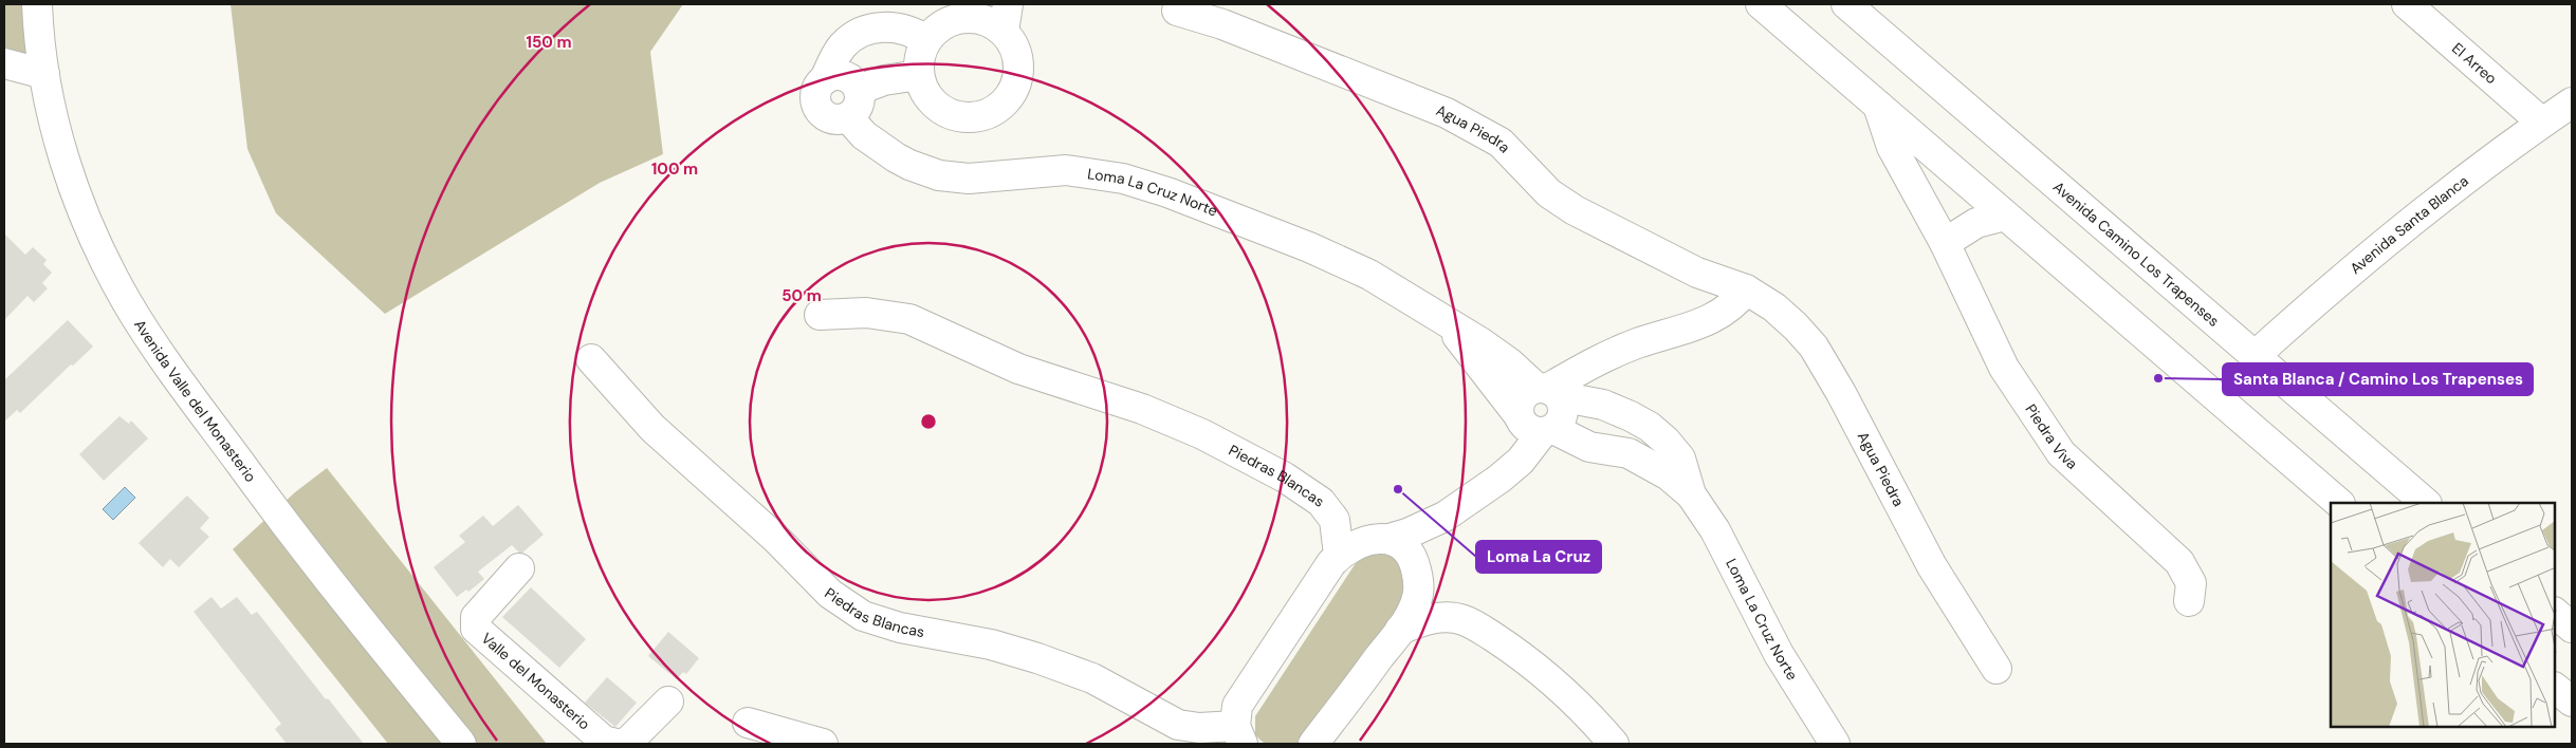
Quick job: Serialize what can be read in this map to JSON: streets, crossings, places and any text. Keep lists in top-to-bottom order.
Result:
{
  "streets": {
    "street": [
      "El Arreo",
      "Agua Piedra",
      "Loma La Cruz Norte",
      "Avenida Santa Blanca",
      "Avenida Camino Los Trapenses",
      "Avenida Valle del Monasterio",
      "Piedra Viva",
      "Piedras Blancas",
      "Valle del Monasterio"
    ]
  },
  "crossings": [
    ["El Arreo", "Avenida Santa Blanca"],
    ["Loma La Cruz Norte", "Piedras Blancas"],
    ["Avenida Santa Blanca", "Avenida Camino Los Trapenses"]
  ],
  "places": ["Santa Blanca / Camino Los Trapenses", "Loma La Cruz"],
  "rings": ["150 m", "100 m", "50 m"]
}
